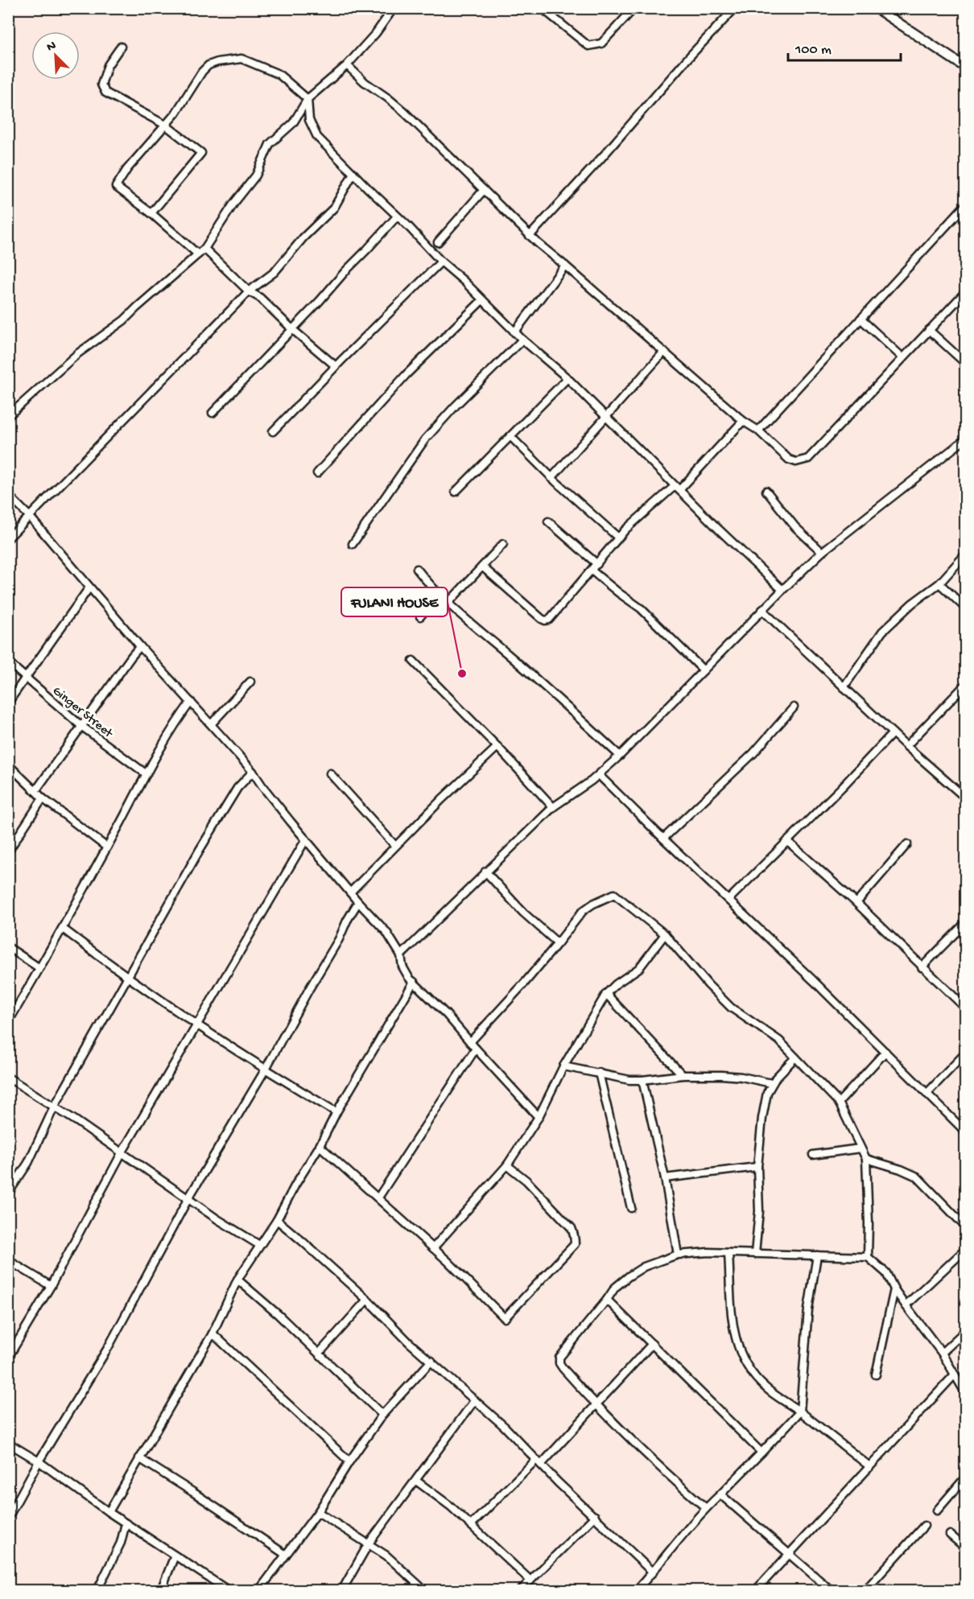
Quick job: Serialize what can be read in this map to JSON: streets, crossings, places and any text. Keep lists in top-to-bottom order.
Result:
{
  "streets": {
    "street": ["Ginger Street"]
  },
  "places": ["FULANI HOUSE"],
  "scale_bar": "100 m",
  "north": "top left"
}
